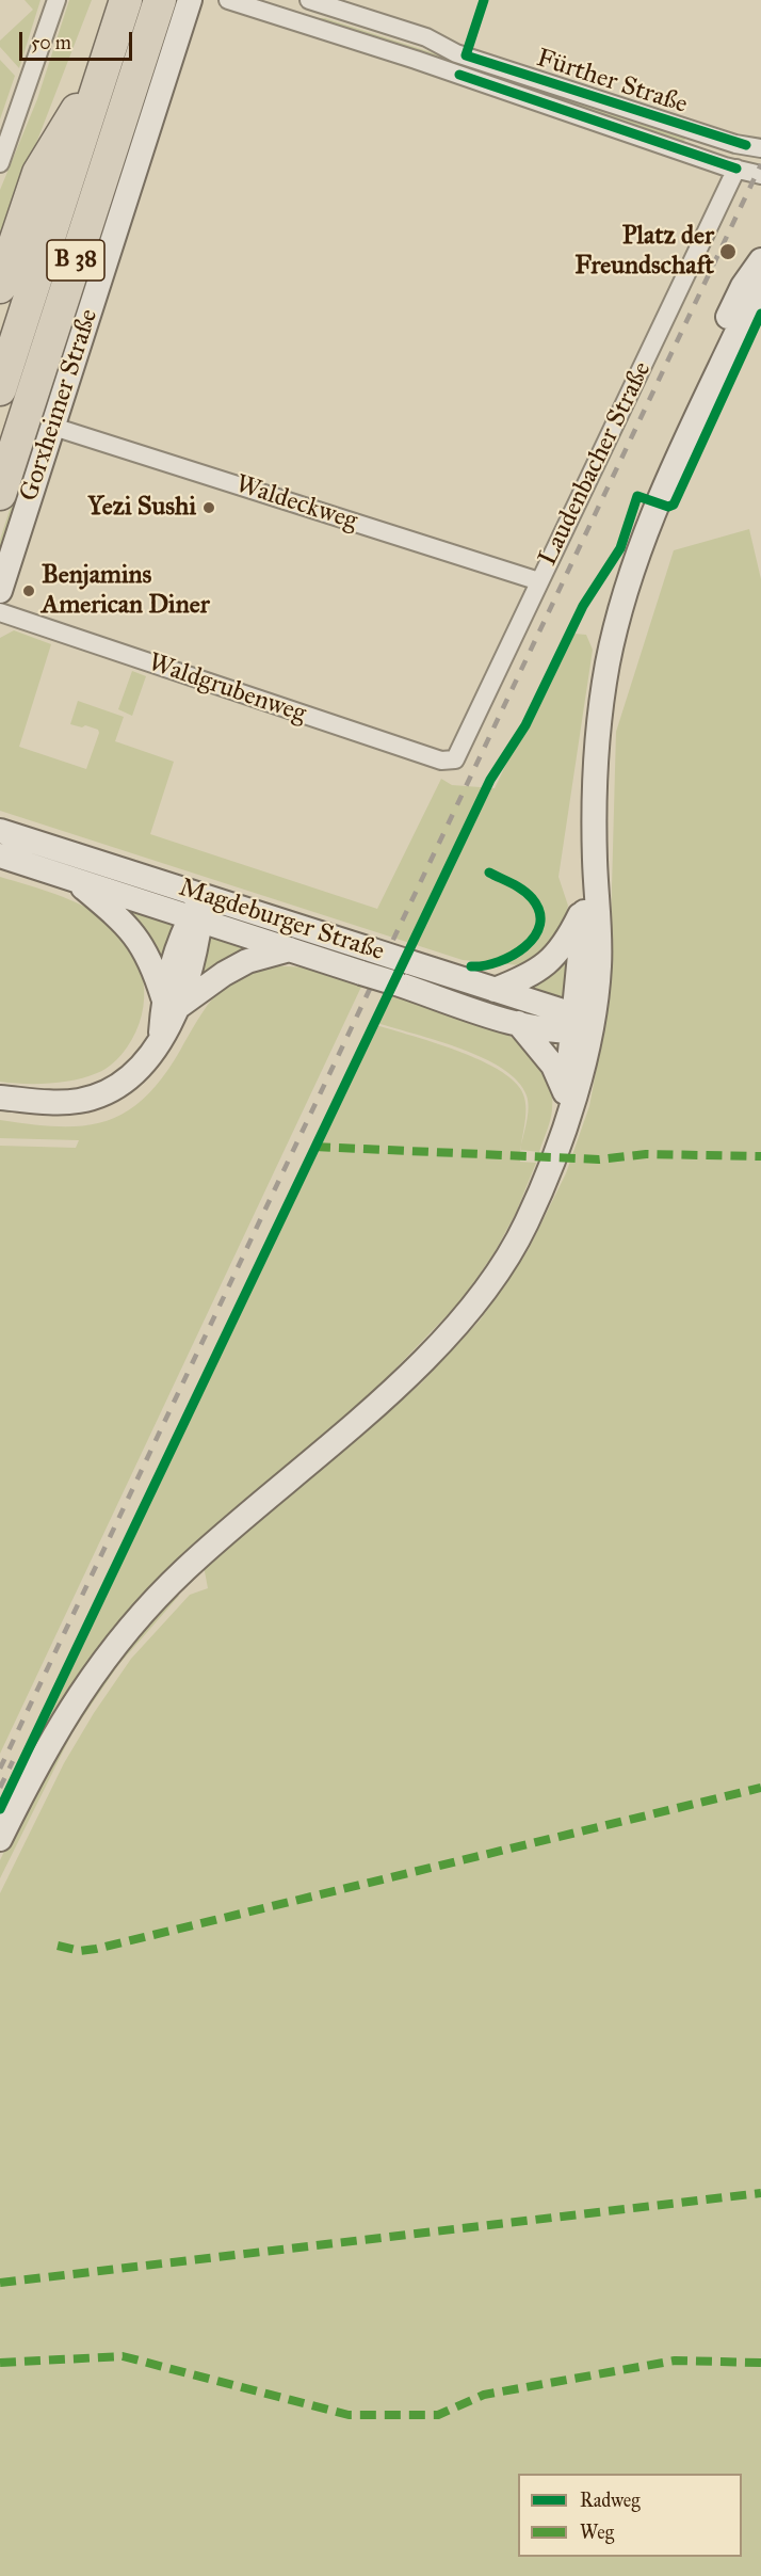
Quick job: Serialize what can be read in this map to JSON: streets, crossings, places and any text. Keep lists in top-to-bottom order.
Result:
{
  "streets": {
    "highway": ["B 38"],
    "main road": ["Gorxheimer Straße", "Magdeburger Straße"],
    "street": [
      "Fürther Straße",
      "Laudenbacher Straße",
      "Waldeckweg",
      "Waldgrubenweg"
    ]
  },
  "crossings": [
    ["Fürther Straße", "Laudenbacher Straße"],
    ["B 38", "Gorxheimer Straße"],
    ["Gorxheimer Straße", "Waldeckweg"],
    ["Laudenbacher Straße", "Waldeckweg"],
    ["Laudenbacher Straße", "Waldgrubenweg"]
  ],
  "places": ["Platz der Freundschaft", "Yezi Sushi", "Benjamins American Diner"],
  "legend": ["Radweg", "Weg"],
  "scale_bar": "50 m"
}
